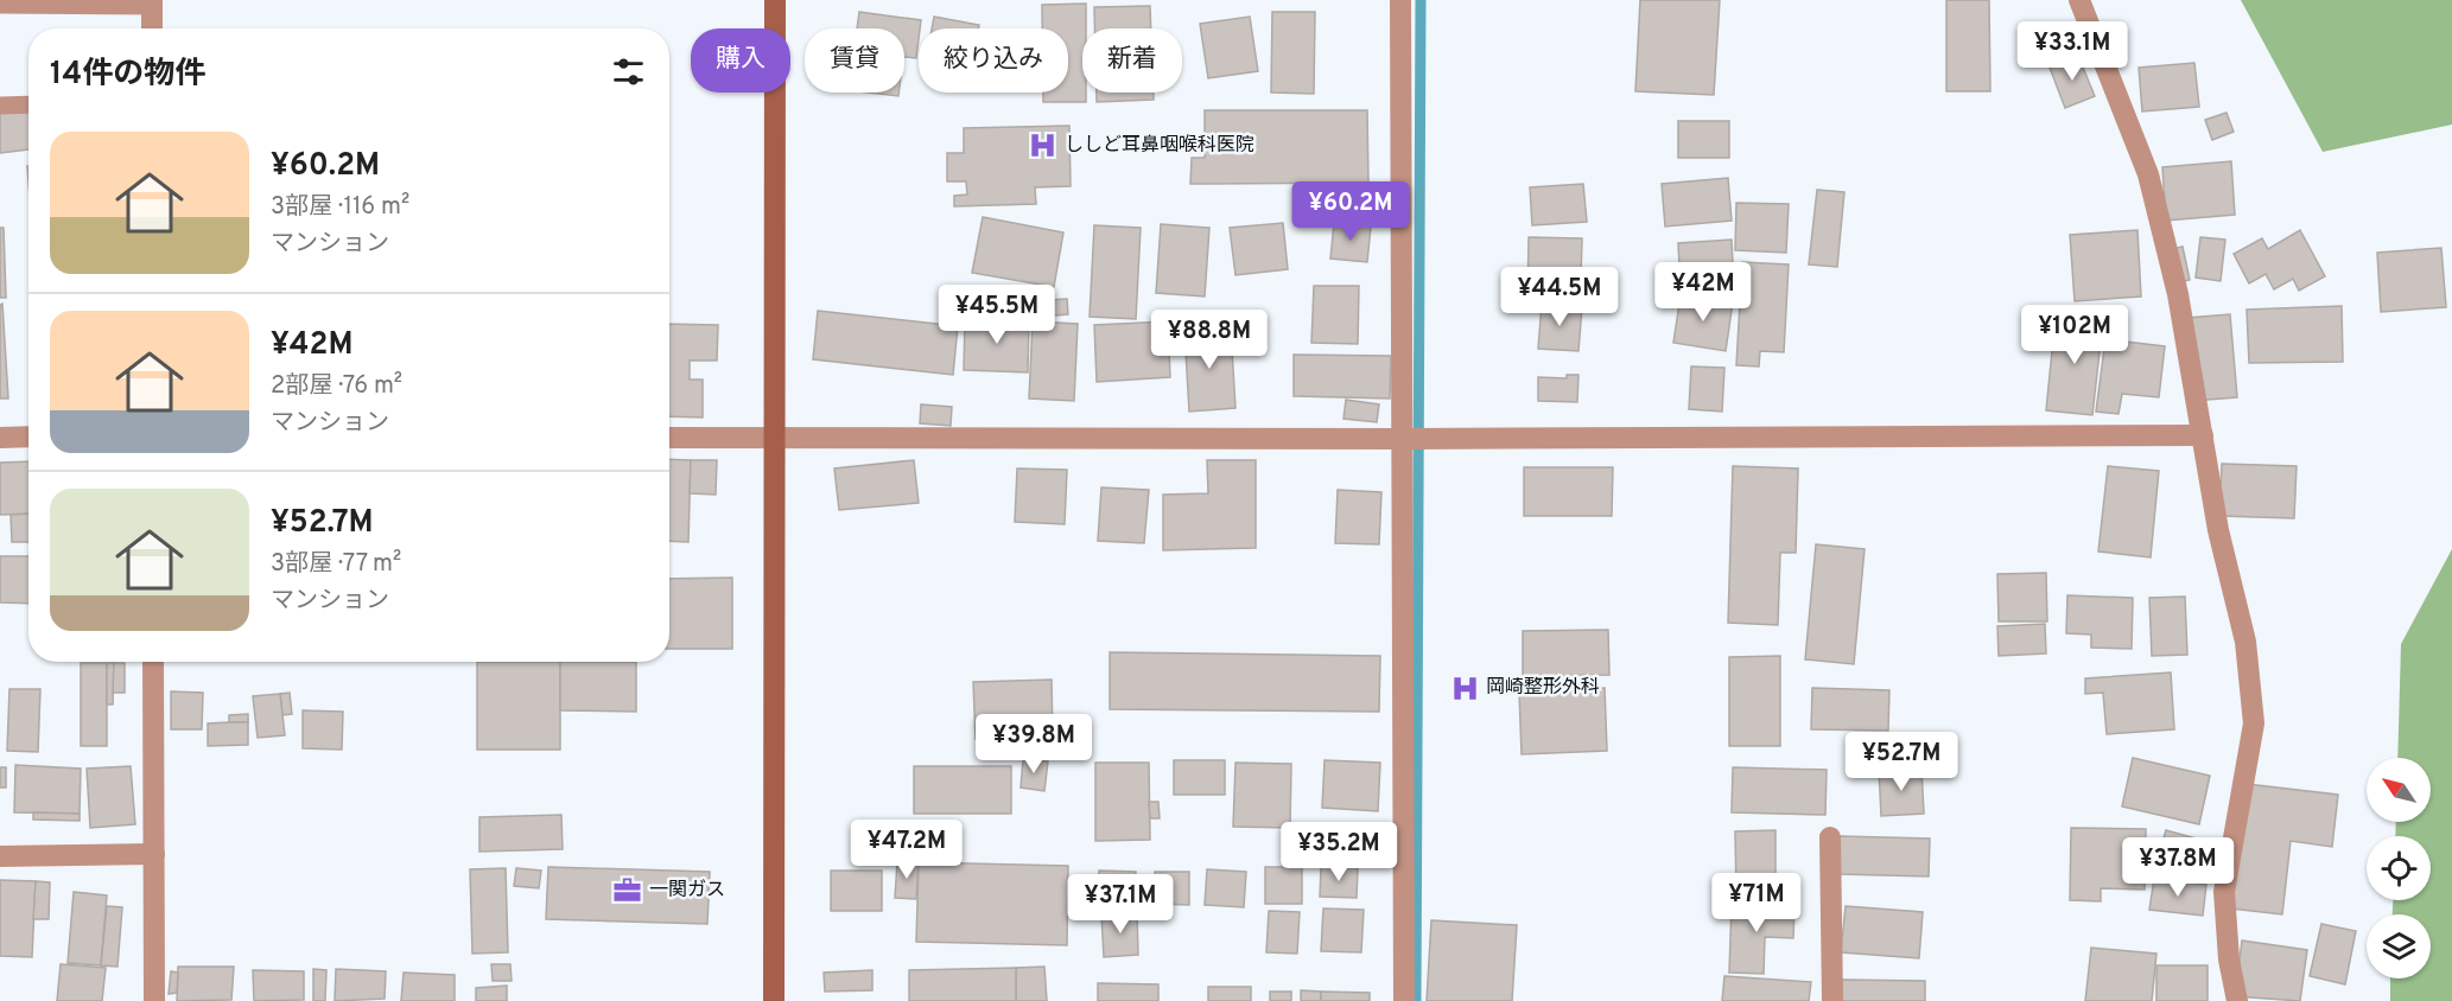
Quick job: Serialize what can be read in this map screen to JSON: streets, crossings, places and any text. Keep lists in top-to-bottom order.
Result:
{
  "places": {
    "hospital": ["ししど耳鼻咽喉科医院", "岡崎整形外科"],
    "office": ["一関ガス"]
  },
  "north": "top left",
  "page": {
    "price": [
      "¥33.1M",
      "¥60.2M",
      "¥42M",
      "¥44.5M",
      "¥45.5M",
      "¥102M",
      "¥88.8M",
      "¥39.8M",
      "¥52.7M",
      "¥47.2M",
      "¥35.2M",
      "¥37.8M",
      "¥71M",
      "¥37.1M"
    ],
    "chip": [
      "購入",
      "賃貸",
      "絞り込み",
      "新着"
    ],
    "heading": "14件の物件",
    "list": [
      {
        "name": "¥60.2M",
        "note": "3部屋 · 116 m² · マンション"
      },
      {
        "name": "¥42M",
        "note": "2部屋 · 76 m² · マンション"
      },
      {
        "name": "¥52.7M",
        "note": "3部屋 · 77 m² · マンション"
      }
    ]
  }
}
